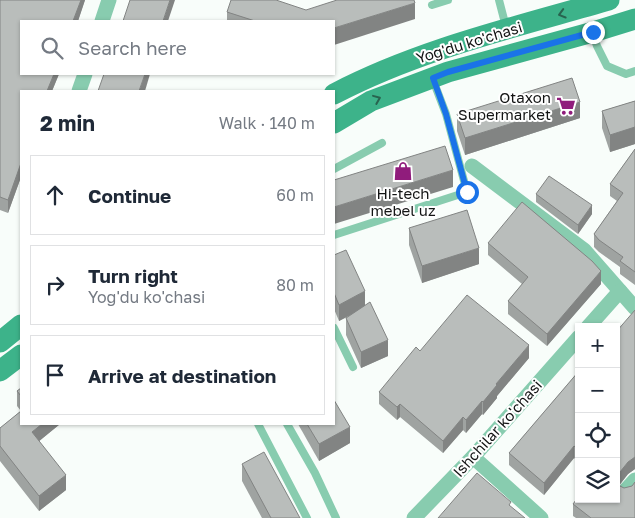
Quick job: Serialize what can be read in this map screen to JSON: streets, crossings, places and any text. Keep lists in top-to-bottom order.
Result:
{
  "streets": {
    "main road": ["Yog'du ko'chasi"],
    "street": ["Ishchilar ko'chasi"]
  },
  "places": {
    "supermarket": ["Otaxon Supermarket"],
    "shop": ["Hi-tech mebel uz"]
  },
  "page": {
    "search": "Search here",
    "heading": ["2 min", "Walk · 140 m"],
    "list": [
      ["Continue", "60 m"],
      ["Turn right", "Yog'du ko'chasi", "80 m"],
      "Arrive at destination"
    ],
    "map_buttons": ["+", "−"]
  }
}
